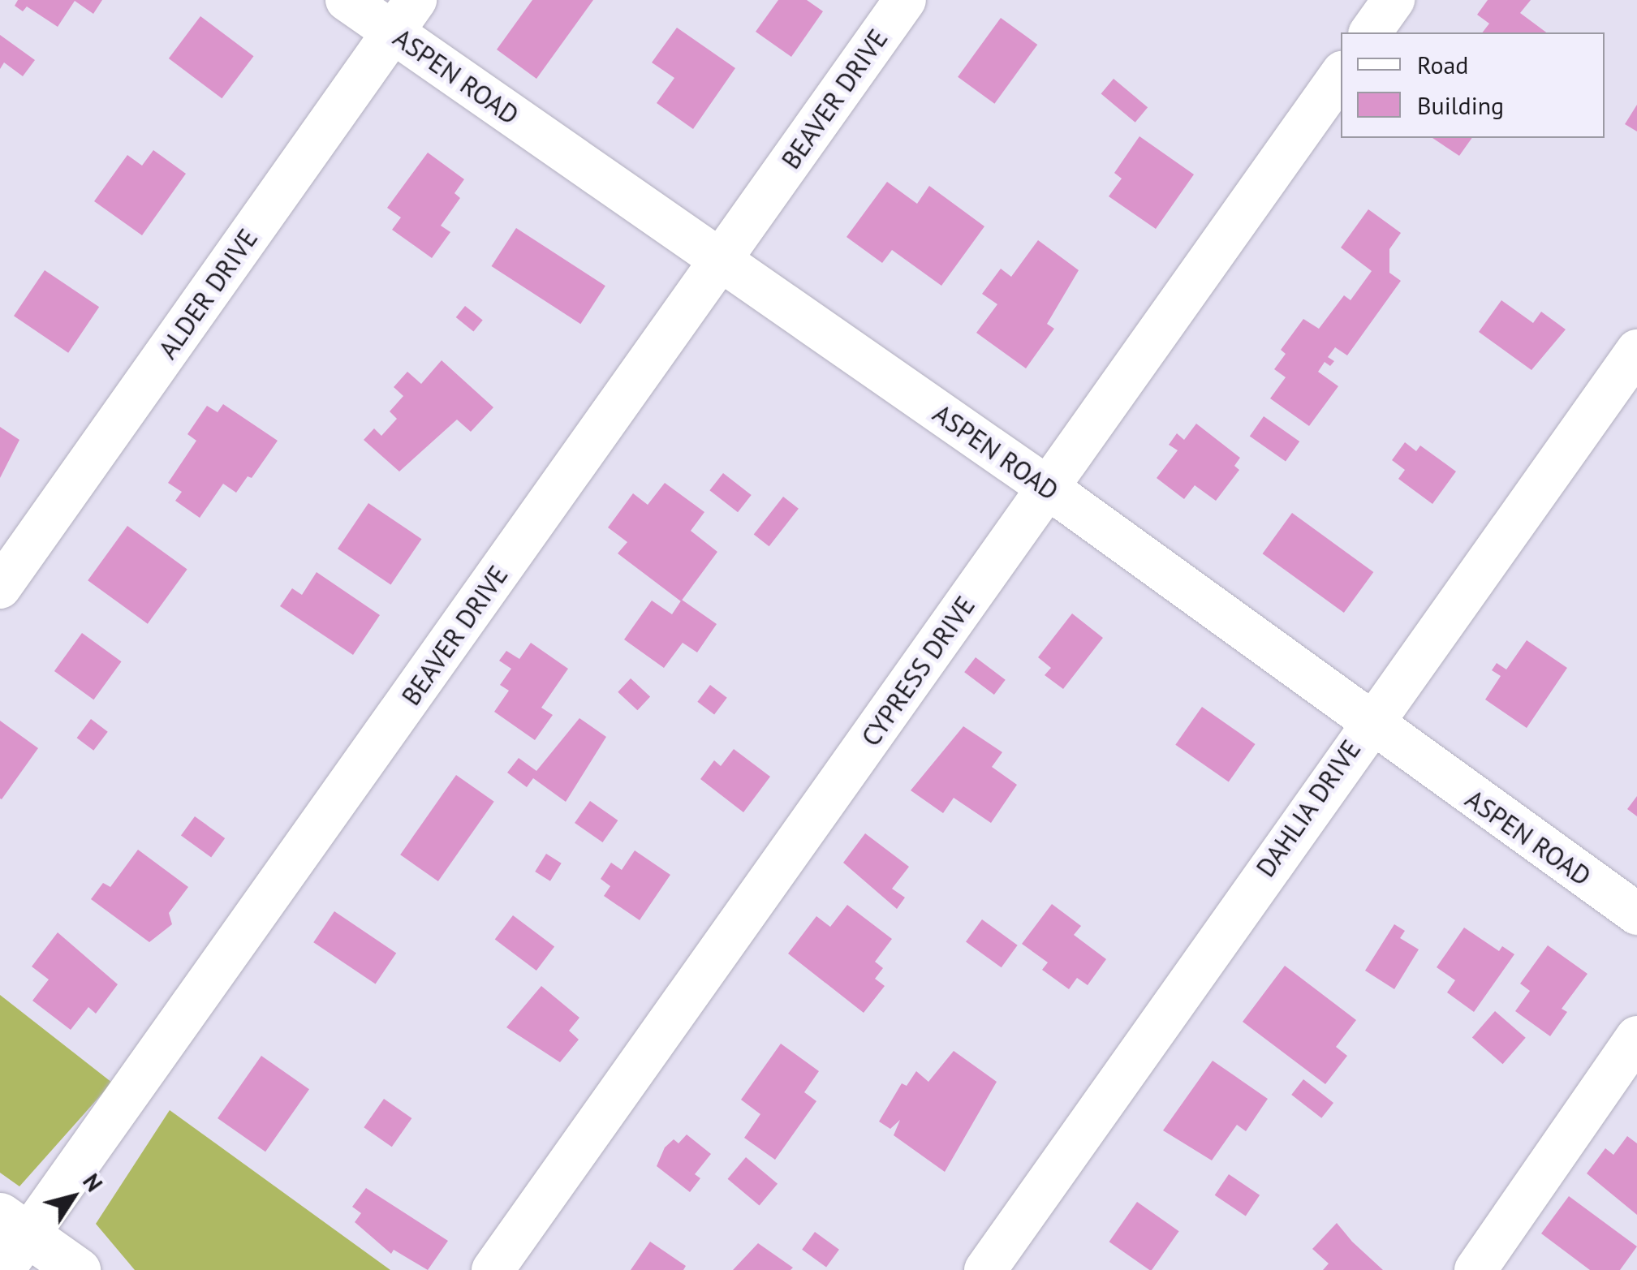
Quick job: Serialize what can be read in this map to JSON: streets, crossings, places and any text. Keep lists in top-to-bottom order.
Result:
{
  "streets": {
    "street": [
      "ASPEN ROAD",
      "BEAVER DRIVE",
      "ALDER DRIVE",
      "CYPRESS DRIVE",
      "DAHLIA DRIVE"
    ]
  },
  "crossings": [
    ["ASPEN ROAD", "BEAVER DRIVE"],
    ["ASPEN ROAD", "ALDER DRIVE"],
    ["ASPEN ROAD", "CYPRESS DRIVE"],
    ["ASPEN ROAD", "DAHLIA DRIVE"]
  ],
  "legend": ["Road", "Building"],
  "north": "top right"
}
